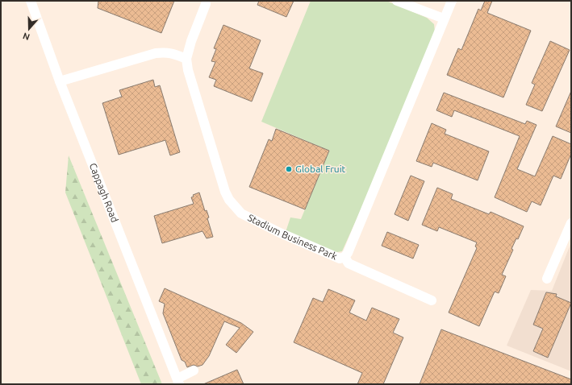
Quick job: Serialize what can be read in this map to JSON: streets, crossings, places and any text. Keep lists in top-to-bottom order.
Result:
{
  "streets": {
    "street": ["Cappagh Road", "Stadium Business Park"]
  },
  "places": ["Global Fruit"],
  "north": "bottom"
}
